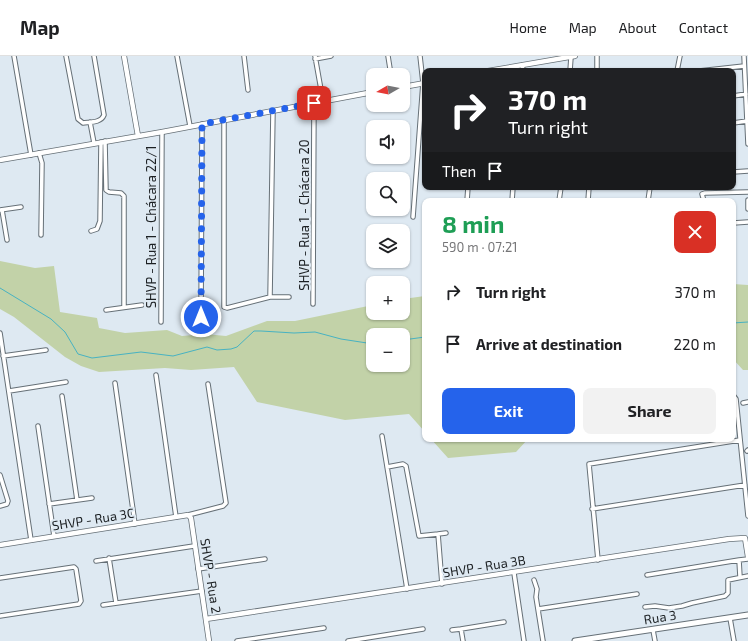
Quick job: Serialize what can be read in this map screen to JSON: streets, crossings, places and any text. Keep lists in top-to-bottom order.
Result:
{
  "streets": {
    "main road": ["Rua 3"],
    "street": [
      "SHVP - Rua 1 - Chácara 20",
      "SHVP - Rua 1 - Chácara 22/1",
      "SHVP - Rua 3C",
      "SHVP - Rua 3B",
      "SHVP - Rua 2"
    ]
  },
  "crossings": [
    ["SHVP - Rua 3C", "SHVP - Rua 2"],
    ["SHVP - Rua 3B", "SHVP - Rua 2"]
  ],
  "north": "left",
  "page": {
    "header": "Map",
    "nav": [
      "Home",
      "Map",
      "About",
      "Contact"
    ],
    "map_buttons": ["+", "−"],
    "turn": ["370 m", "Turn right"],
    "then": "Then",
    "heading": ["8 min", "590 m · 07:21"],
    "list": [
      {
        "name": "Turn right",
        "value": "370 m"
      },
      {
        "name": "Arrive at destination",
        "value": "220 m"
      }
    ],
    "buttons": ["Exit", "Share"]
  }
}
